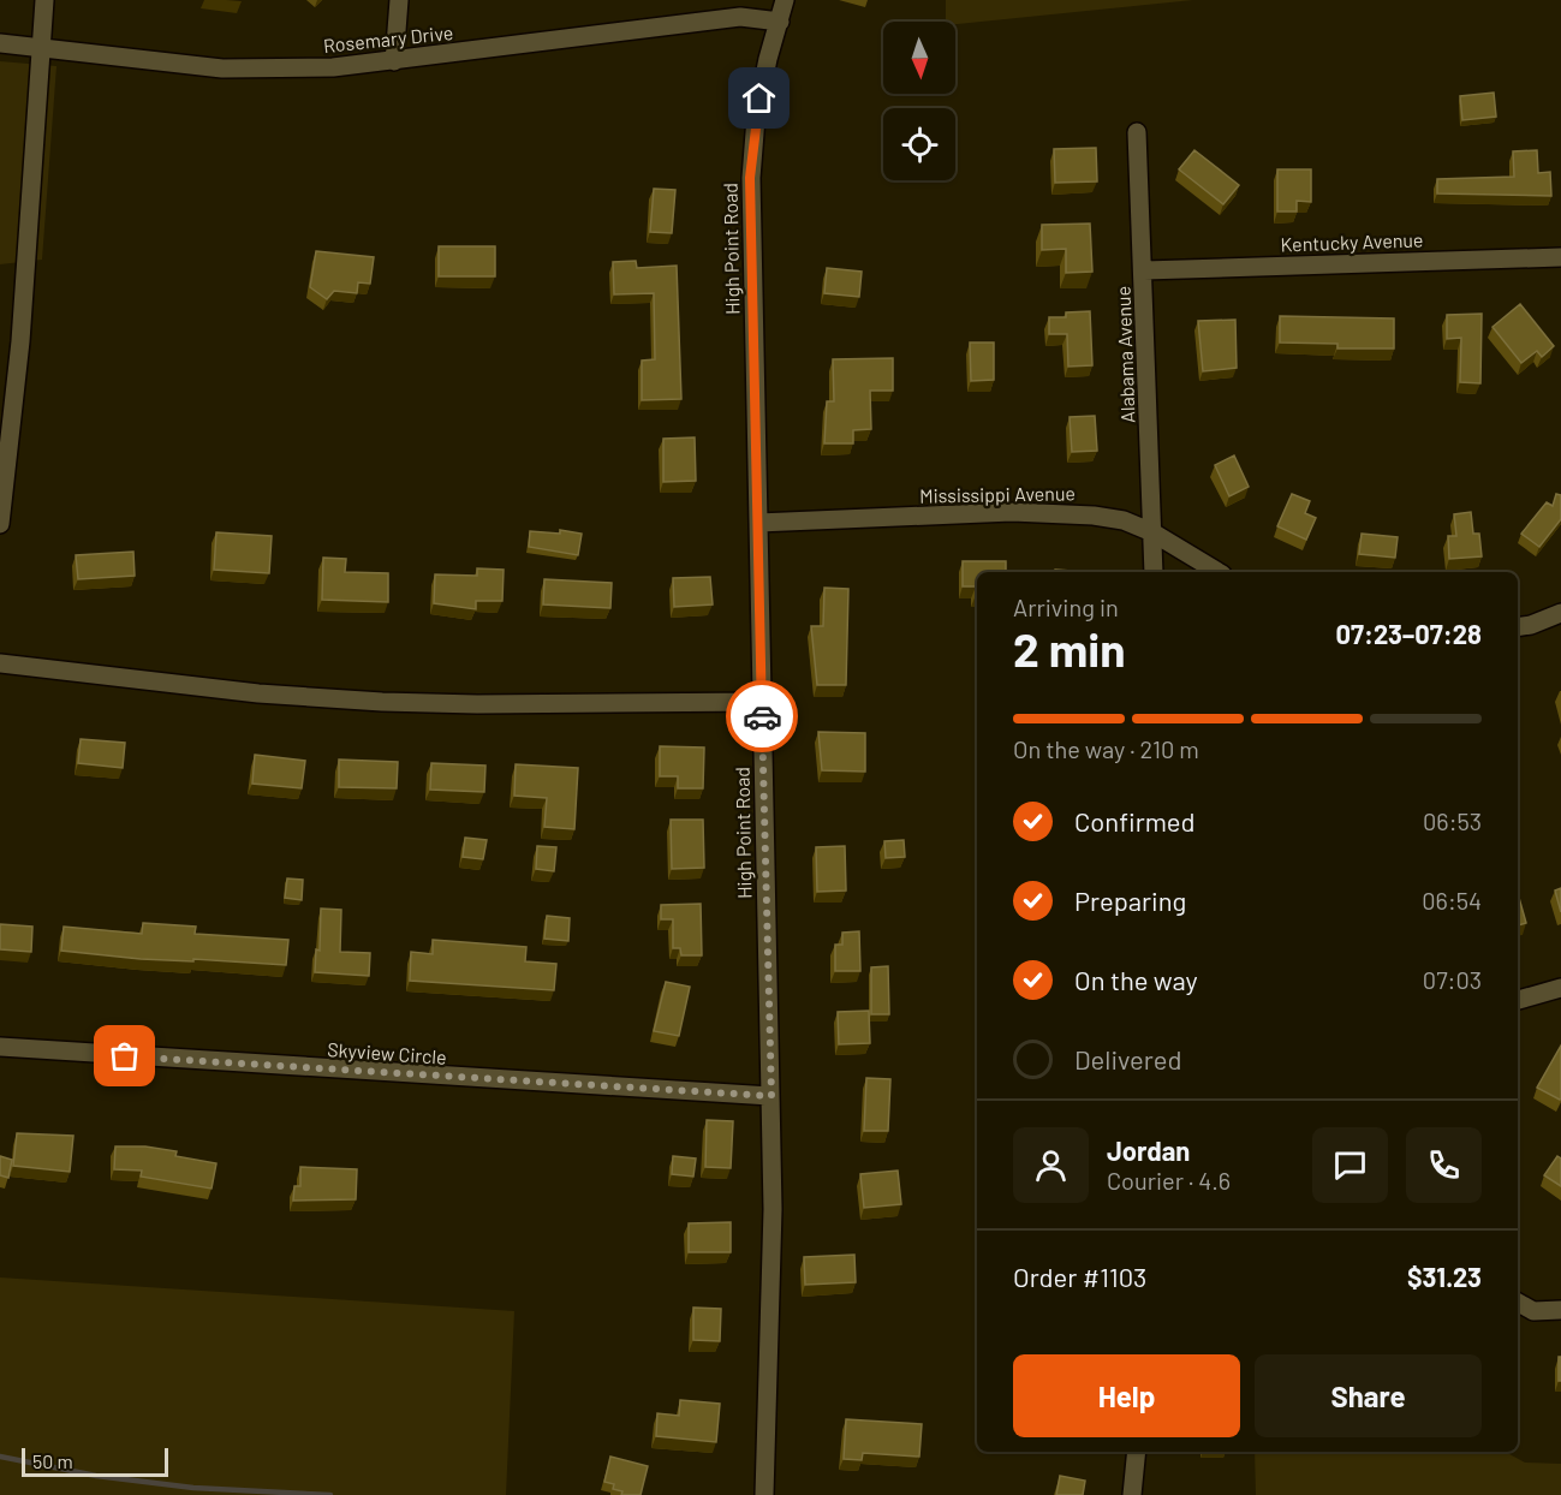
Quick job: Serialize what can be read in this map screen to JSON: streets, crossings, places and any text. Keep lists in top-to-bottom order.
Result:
{
  "streets": {
    "street": [
      "Rosemary Drive",
      "Kentucky Avenue",
      "High Point Road",
      "Alabama Avenue",
      "Mississippi Avenue",
      "Skyview Circle"
    ]
  },
  "crossings": [
    ["Rosemary Drive", "High Point Road"],
    ["Kentucky Avenue", "Alabama Avenue"],
    ["High Point Road", "Mississippi Avenue"],
    ["High Point Road", "Skyview Circle"],
    ["Alabama Avenue", "Mississippi Avenue"]
  ],
  "scale_bar": "50 m",
  "north": "bottom",
  "page": {
    "heading": ["2 min", "Arriving in", "07:23–07:28"],
    "panel": [
      "Jordan",
      "Courier · 4.6",
      "Order #1103",
      "$31.23"
    ],
    "bar": "On the way · 210 m",
    "list": [
      ["Confirmed", "06:53"],
      ["Preparing", "06:54"],
      ["On the way", "07:03"],
      "Delivered"
    ],
    "buttons": ["Help", "Share"],
    "scale": "50 m"
  }
}
